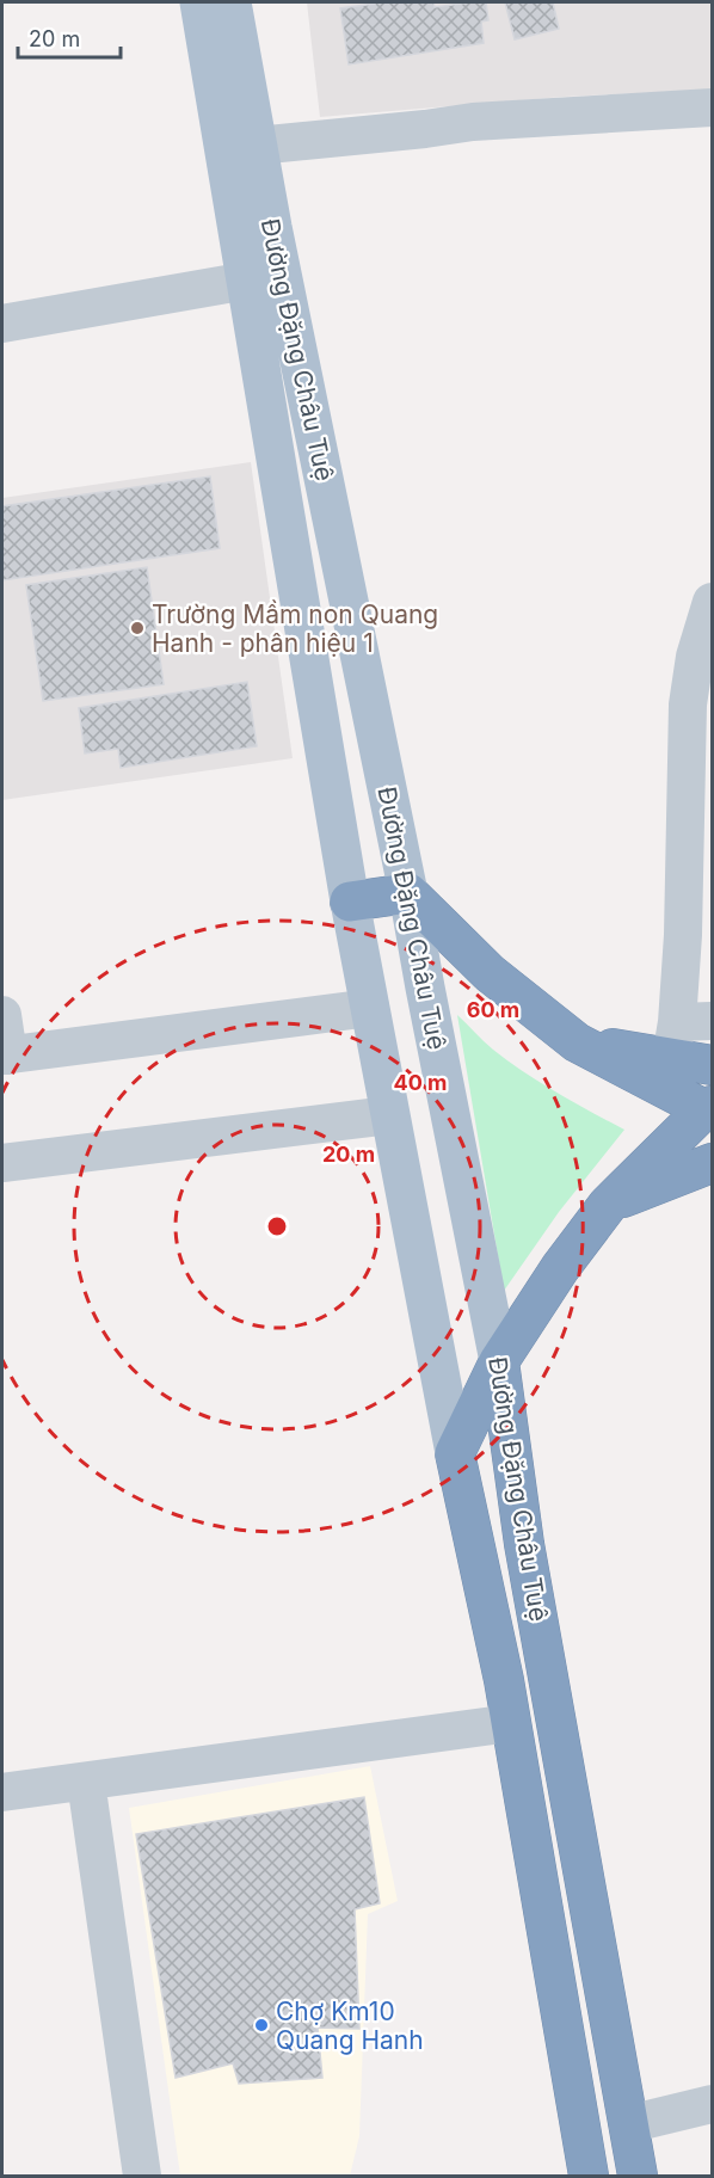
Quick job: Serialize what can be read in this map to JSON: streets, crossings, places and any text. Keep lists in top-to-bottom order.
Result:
{
  "streets": {
    "highway": ["Đường Đặng Châu Tuệ"]
  },
  "places": ["Trường Mầm non Quang Hanh - phân hiệu 1", "Chợ Km10 Quang Hanh"],
  "scale_bar": "20 m",
  "rings": ["60 m", "40 m", "20 m"]
}
